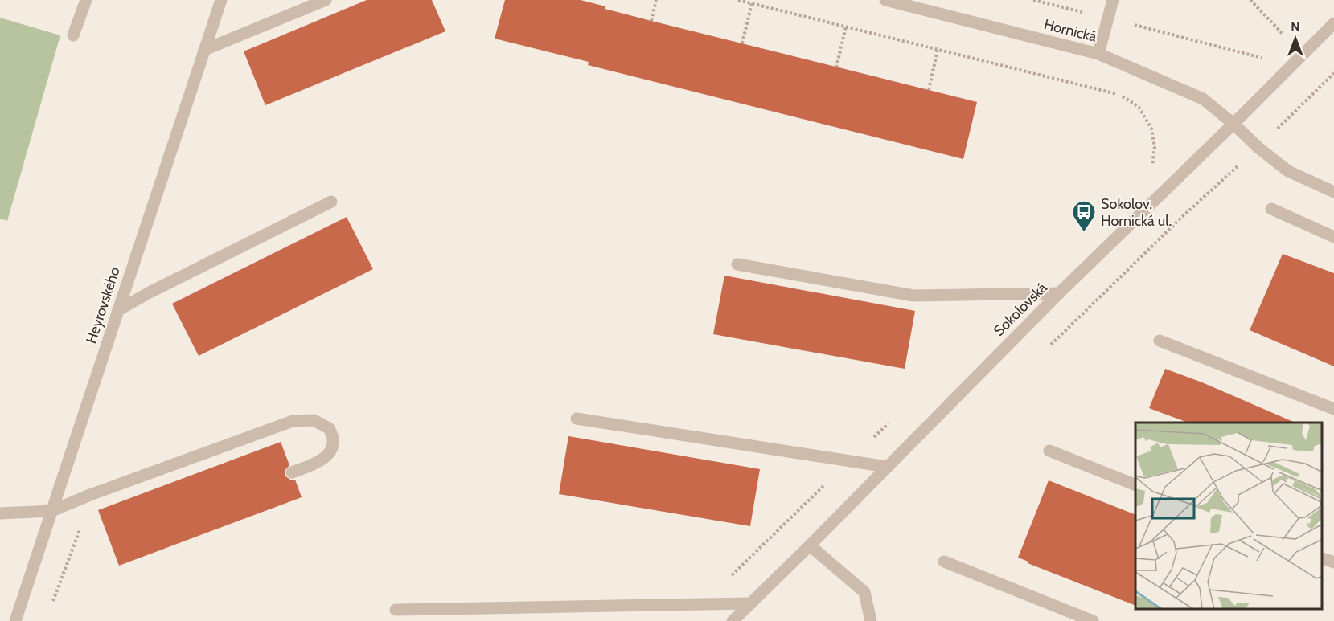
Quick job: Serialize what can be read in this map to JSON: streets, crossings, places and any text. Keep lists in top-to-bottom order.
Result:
{
  "streets": {
    "street": ["Hornická", "Heyrovského", "Sokolovská"]
  },
  "crossings": [
    ["Hornická", "Sokolovská"]
  ],
  "places": {
    "bus stop": ["Sokolov, Hornická ul."]
  },
  "north": "top"
}
